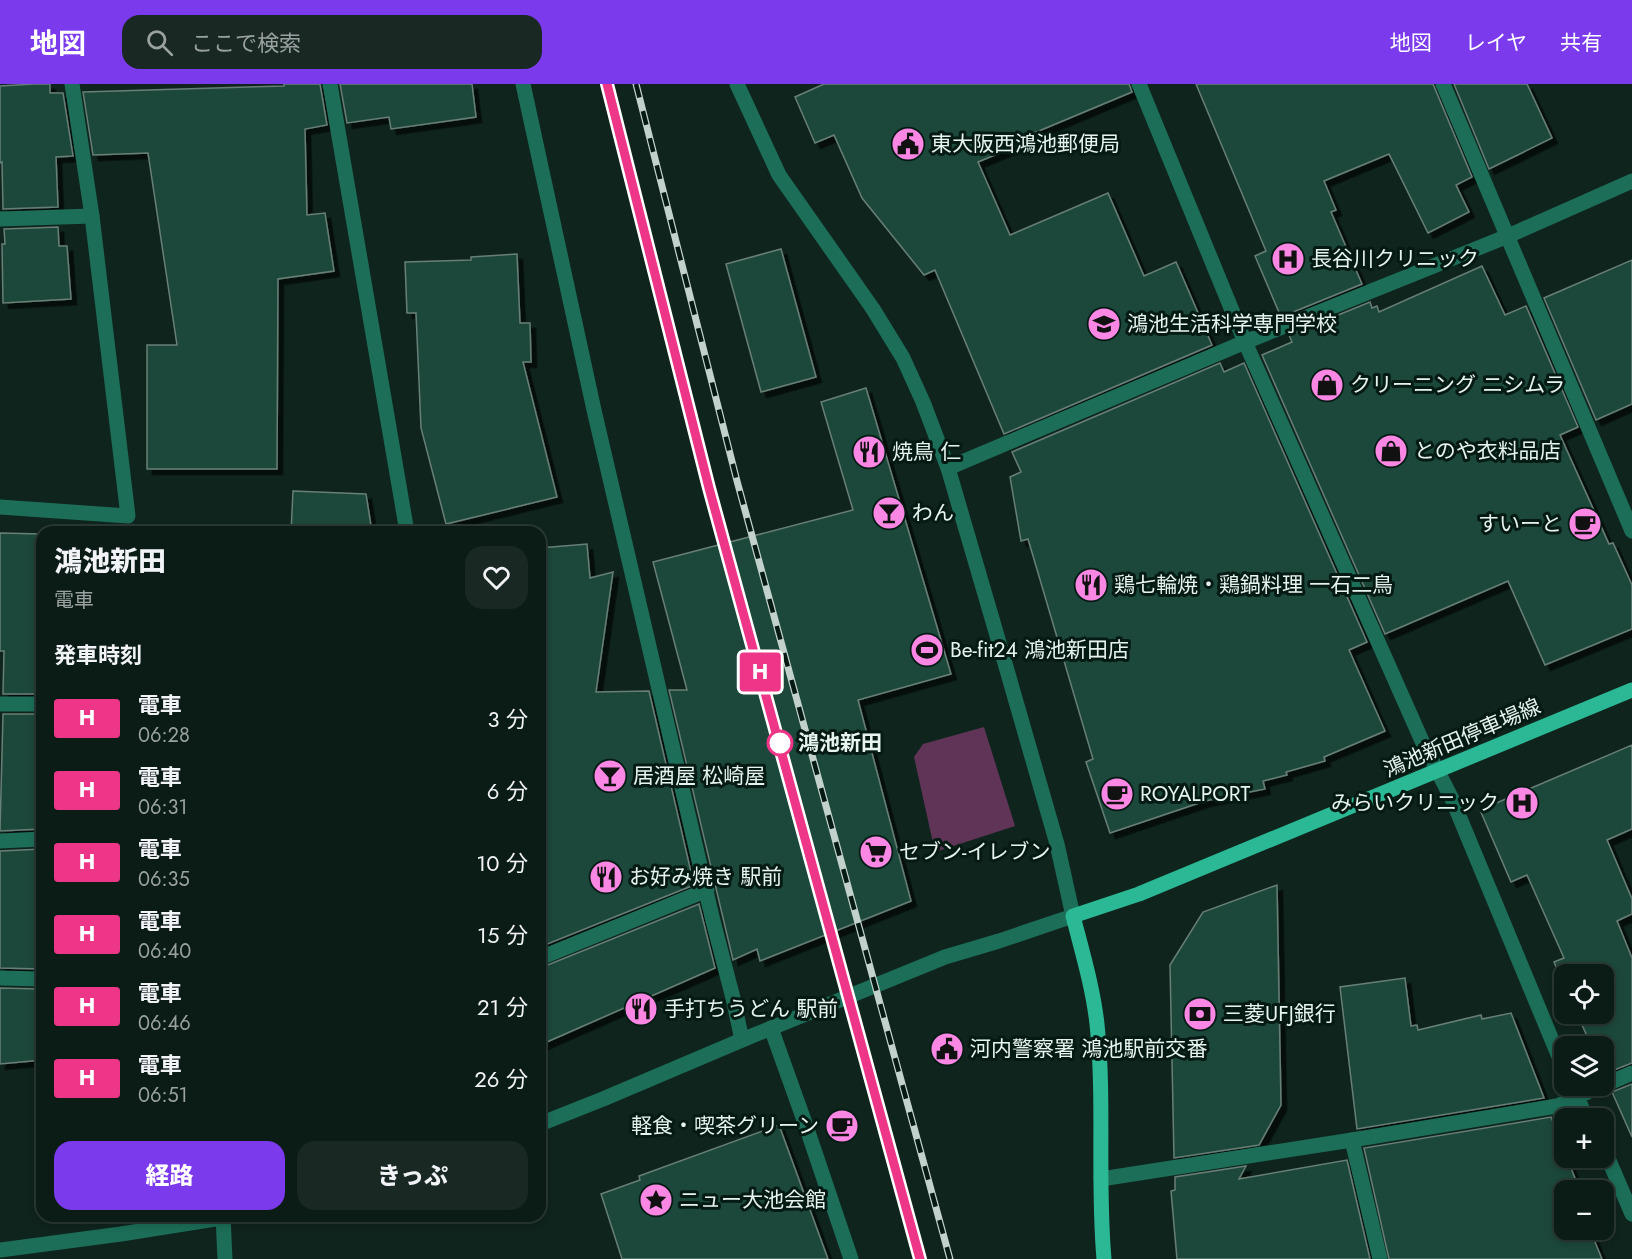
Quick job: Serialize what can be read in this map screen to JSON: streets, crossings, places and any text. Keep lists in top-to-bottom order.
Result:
{
  "streets": {
    "main road": ["鴻池新田停車場線"]
  },
  "places": {
    "public building": ["東大阪西鴻池郵便局", "河内警察署 鴻池駅前交番"],
    "hospital": ["長谷川クリニック", "みらいクリニック"],
    "school or university": ["鴻池生活科学専門学校"],
    "shop": ["クリーニング ニシムラ", "とのや衣料品店"],
    "restaurant": [
      "焼鳥 仁",
      "鶏七輪焼・鶏鍋料理 一石二鳥",
      "お好み焼き 駅前",
      "手打ちうどん 駅前"
    ],
    "bar": ["わん", "居酒屋 松崎屋"],
    "cafe": ["すいーと", "ROYALPORT", "軽食・喫茶グリーン"],
    "sports": ["Be-fit24 鴻池新田店"],
    "other": ["鴻池新田"],
    "supermarket": ["セブン-イレブン"],
    "bank": ["三菱UFJ銀行"],
    "place": ["ニュー大池会館"]
  },
  "page": {
    "header": "地図",
    "search": "ここで検索",
    "nav": ["地図", "レイヤ", "共有"],
    "on_map": "H",
    "heading": [
      ["鴻池新田", "電車"],
      "発車時刻"
    ],
    "list": [
      {
        "mark": "H",
        "name": "電車",
        "note": "06:28",
        "value": "3 分"
      },
      {
        "mark": "H",
        "name": "電車",
        "note": "06:31",
        "value": "6 分"
      },
      {
        "mark": "H",
        "name": "電車",
        "note": "06:35",
        "value": "10 分"
      },
      {
        "mark": "H",
        "name": "電車",
        "note": "06:40",
        "value": "15 分"
      },
      {
        "mark": "H",
        "name": "電車",
        "note": "06:46",
        "value": "21 分"
      },
      {
        "mark": "H",
        "name": "電車",
        "note": "06:51",
        "value": "26 分"
      }
    ],
    "map_buttons": ["+", "−"],
    "buttons": ["経路", "きっぷ"]
  }
}
